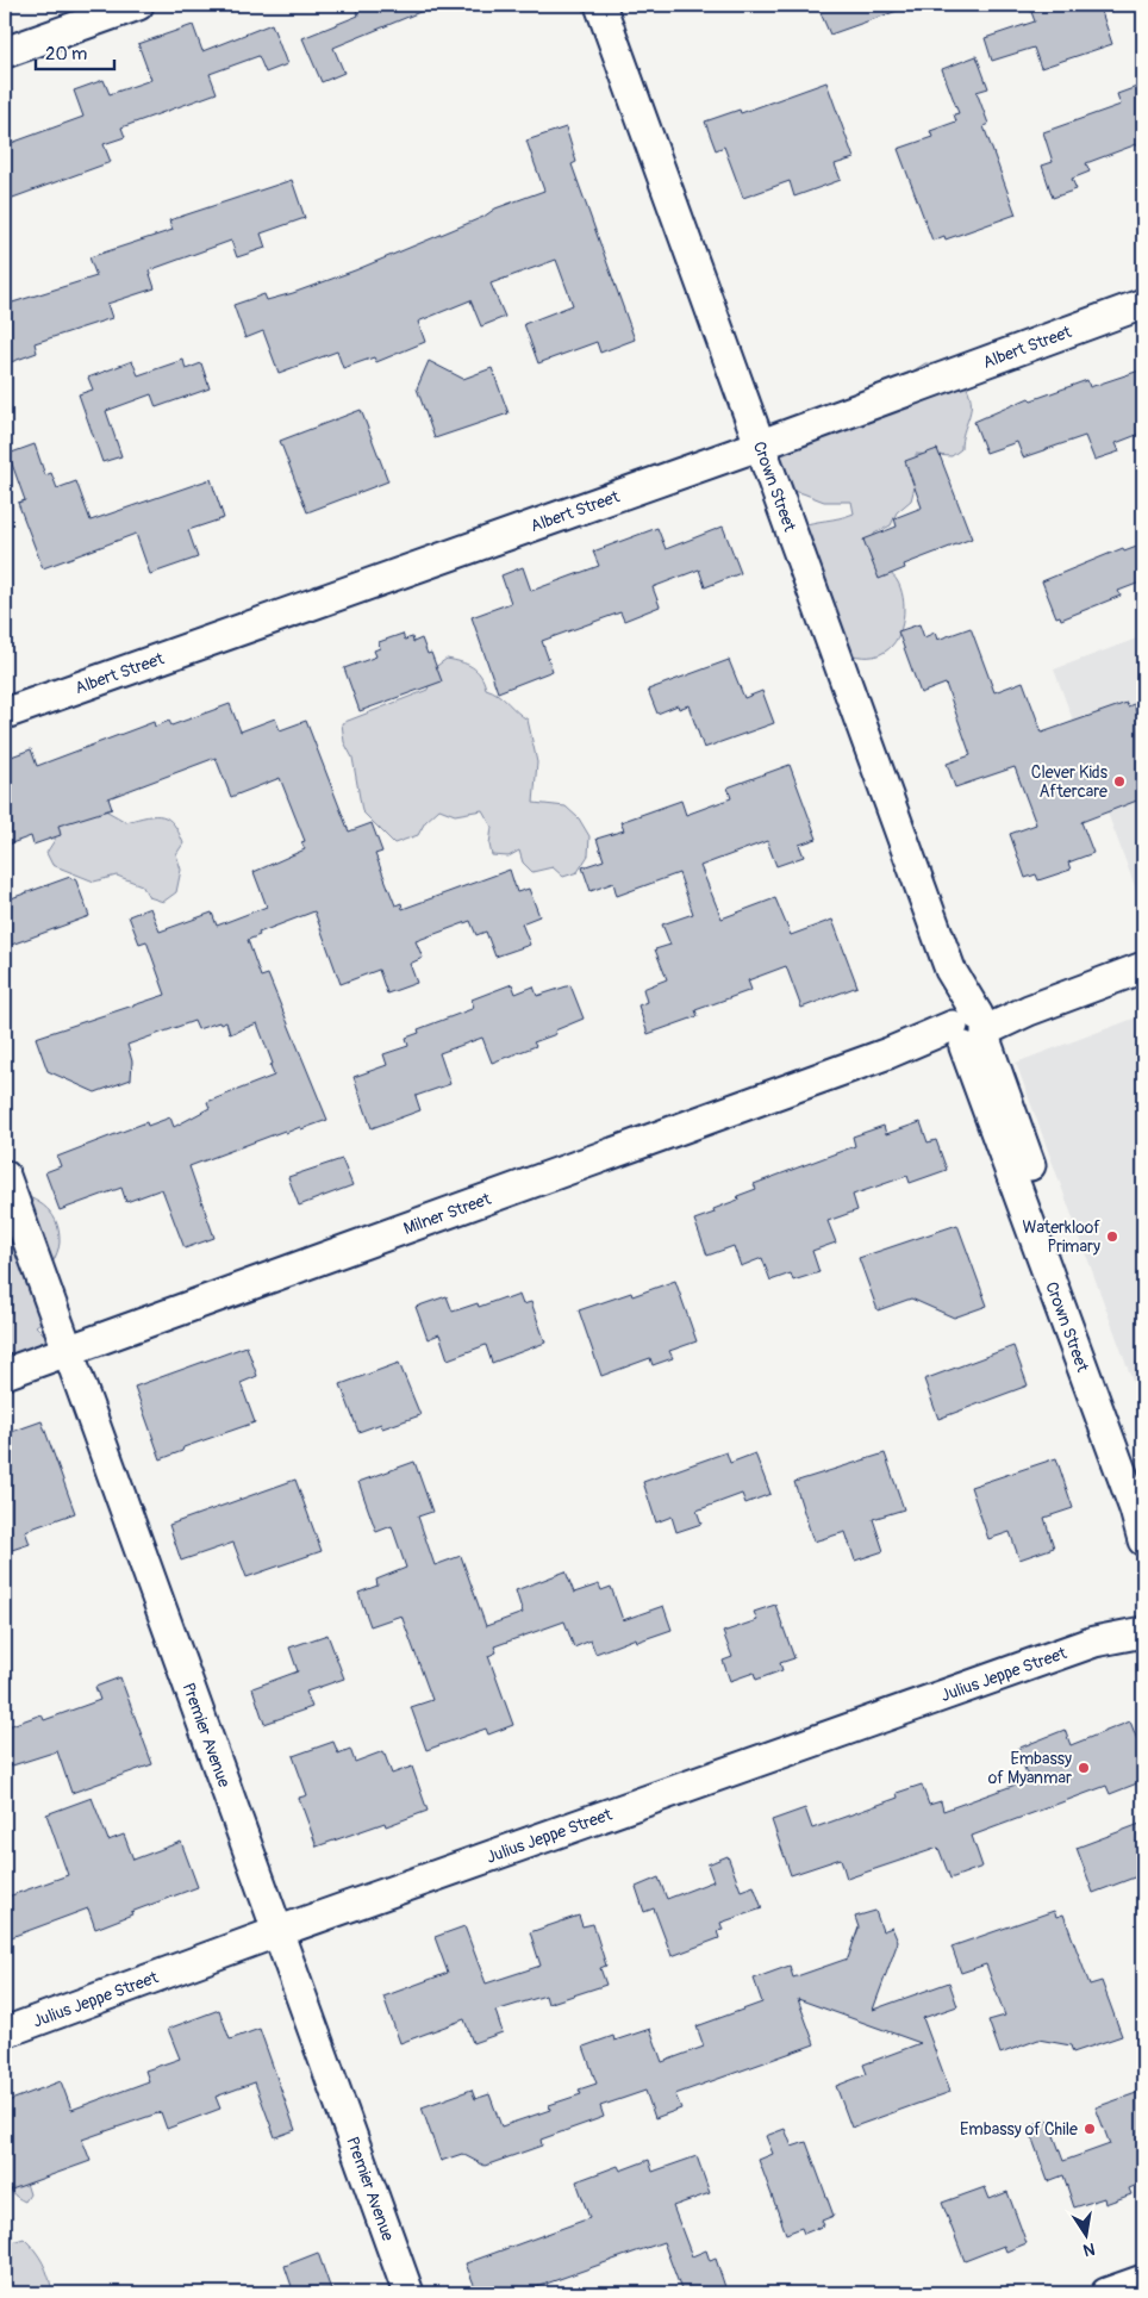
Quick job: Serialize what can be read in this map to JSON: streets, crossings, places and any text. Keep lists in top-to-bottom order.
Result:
{
  "streets": {
    "street": [
      "Albert Street",
      "Crown Street",
      "Milner Street",
      "Julius Jeppe Street",
      "Premier Avenue"
    ]
  },
  "crossings": [
    ["Albert Street", "Crown Street"],
    ["Crown Street", "Milner Street"],
    ["Milner Street", "Premier Avenue"],
    ["Julius Jeppe Street", "Premier Avenue"]
  ],
  "places": [
    "Clever Kids Aftercare",
    "Waterkloof Primary",
    "Embassy of Myanmar",
    "Embassy of Chile"
  ],
  "scale_bar": "20 m",
  "north": "bottom"
}
